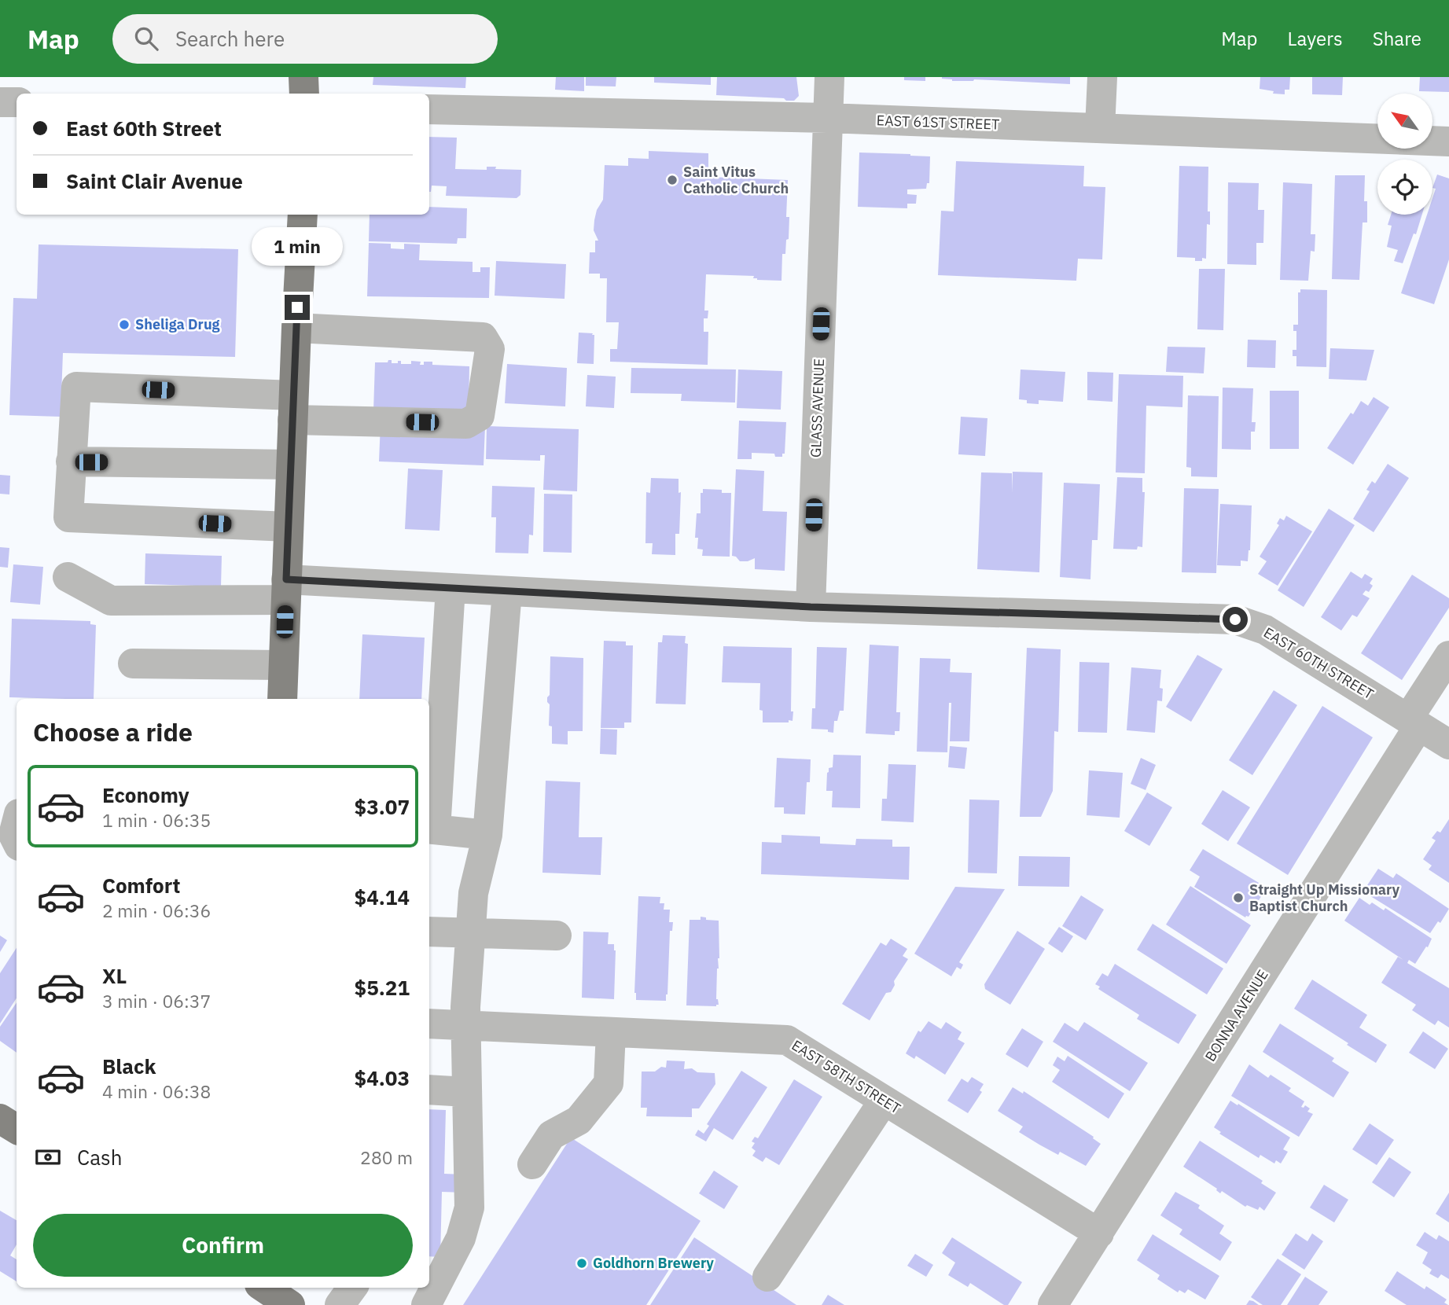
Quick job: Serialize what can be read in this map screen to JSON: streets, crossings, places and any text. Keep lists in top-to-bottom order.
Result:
{
  "streets": {
    "street": [
      "EAST 61ST STREET",
      "GLASS AVENUE",
      "EAST 60TH STREET",
      "BONNA AVENUE",
      "EAST 58TH STREET"
    ]
  },
  "crossings": [
    ["EAST 61ST STREET", "GLASS AVENUE"],
    ["GLASS AVENUE", "EAST 60TH STREET"],
    ["EAST 60TH STREET", "BONNA AVENUE"],
    ["BONNA AVENUE", "EAST 58TH STREET"]
  ],
  "places": [
    "Saint Vitus Catholic Church",
    "Sheliga Drug",
    "Straight Up Missionary Baptist Church",
    "Goldhorn Brewery"
  ],
  "north": "top left",
  "page": {
    "header": "Map",
    "search": "Search here",
    "nav": ["Map", "Layers", "Share"],
    "banner": ["East 60th Street", "Saint Clair Avenue"],
    "bubble": "1 min",
    "heading": "Choose a ride",
    "list": [
      {
        "name": "Economy",
        "note": "1 min · 06:35",
        "value": "$3.07"
      },
      {
        "name": "Comfort",
        "note": "2 min · 06:36",
        "value": "$4.14"
      },
      {
        "name": "XL",
        "note": "3 min · 06:37",
        "value": "$5.21"
      },
      {
        "name": "Black",
        "note": "4 min · 06:38",
        "value": "$4.03"
      }
    ],
    "pay": ["Cash", "280 m"],
    "buttons": "Confirm"
  }
}
